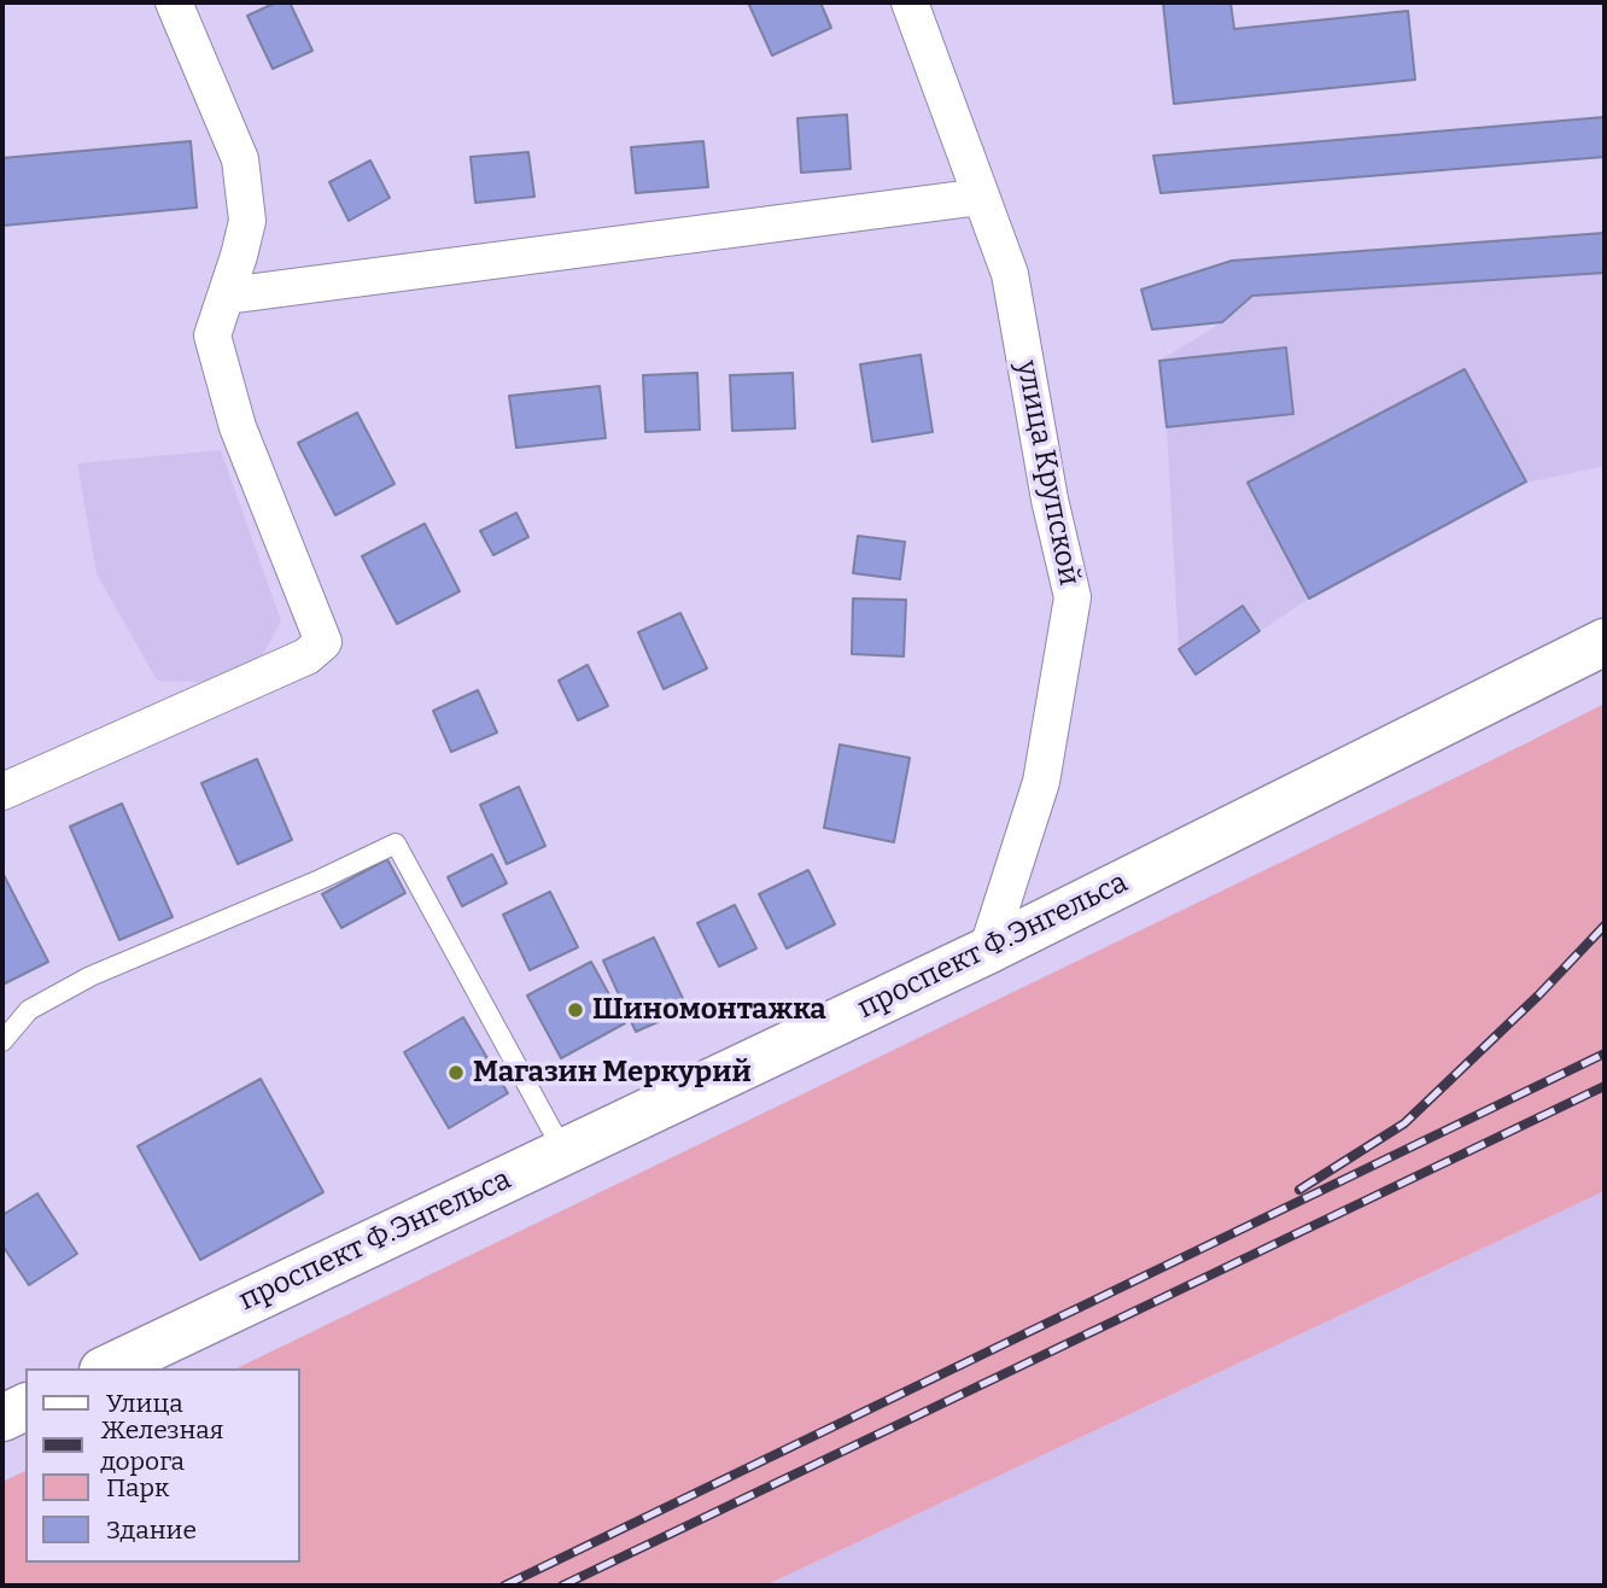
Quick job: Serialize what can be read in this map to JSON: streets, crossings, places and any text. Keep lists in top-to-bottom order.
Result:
{
  "streets": {
    "street": ["улица Крупской", "проспект Ф.Энгельса"]
  },
  "crossings": [
    ["улица Крупской", "проспект Ф.Энгельса"]
  ],
  "places": ["Шиномонтажка", "Магазин Меркурий"],
  "legend": [
    "Улица",
    "Железная дорога",
    "Парк",
    "Здание"
  ]
}
